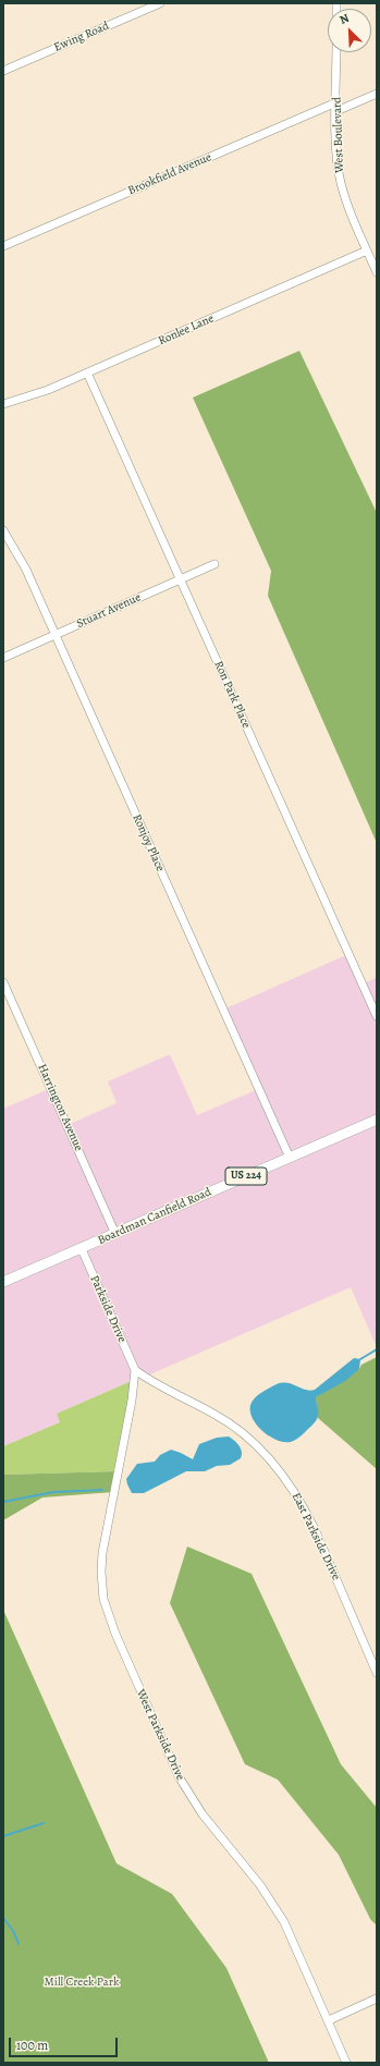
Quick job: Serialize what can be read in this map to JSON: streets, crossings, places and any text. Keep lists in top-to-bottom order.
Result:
{
  "streets": {
    "main road": ["US 224", "Boardman Canfield Road"],
    "street": [
      "Ewing Road",
      "West Boulevard",
      "Brookfield Avenue",
      "Ronlee Lane",
      "Stuart Avenue",
      "Ron Park Place",
      "Ronjoy Place",
      "Harrington Avenue",
      "Parkside Drive",
      "East Parkside Drive",
      "West Parkside Drive"
    ]
  },
  "crossings": [
    ["West Boulevard", "Brookfield Avenue"],
    ["West Boulevard", "Ronlee Lane"],
    ["Ronlee Lane", "Ron Park Place"],
    ["Stuart Avenue", "Ron Park Place"],
    ["Stuart Avenue", "Ronjoy Place"],
    ["Ronjoy Place", "Boardman Canfield Road"],
    ["Harrington Avenue", "Boardman Canfield Road"],
    ["Boardman Canfield Road", "Parkside Drive"],
    ["Parkside Drive", "East Parkside Drive"],
    ["Parkside Drive", "West Parkside Drive"],
    ["East Parkside Drive", "West Parkside Drive"]
  ],
  "parks": ["Mill Creek Park"],
  "scale_bar": "100 m",
  "north": "top left"
}
